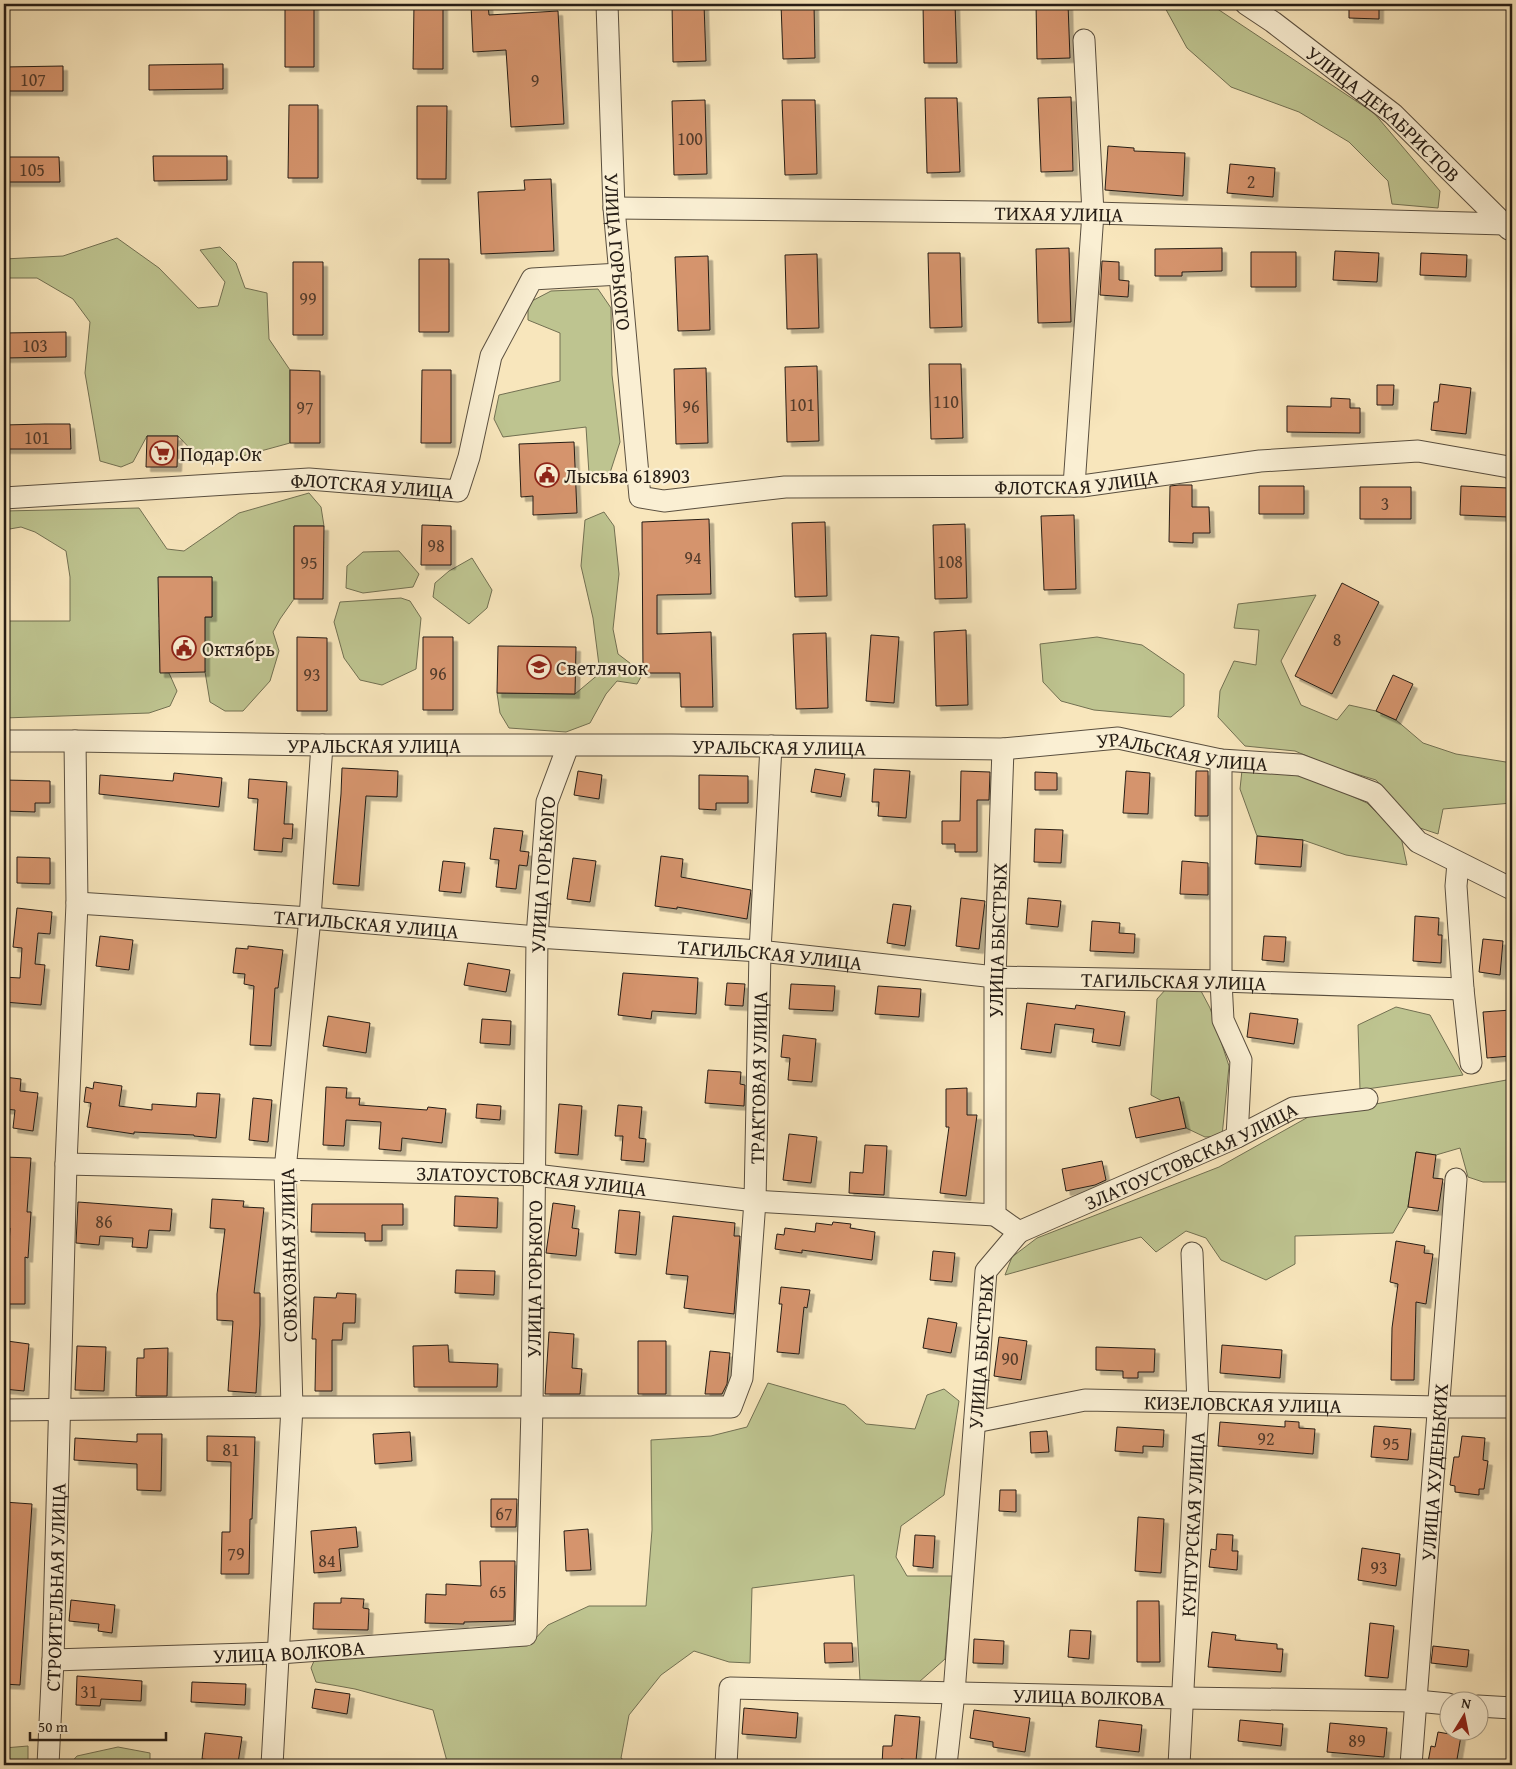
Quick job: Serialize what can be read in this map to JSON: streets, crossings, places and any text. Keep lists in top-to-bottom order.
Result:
{
  "streets": {
    "street": [
      "УЛИЦА ДЕКАБРИСТОВ",
      "ТИХАЯ УЛИЦА",
      "УЛИЦА ГОРЬКОГО",
      "ФЛОТСКАЯ УЛИЦА",
      "УРАЛЬСКАЯ УЛИЦА",
      "ТАГИЛЬСКАЯ УЛИЦА",
      "УЛИЦА БЫСТРЫХ",
      "ТРАКТОВАЯ УЛИЦА",
      "ЗЛАТОУСТОВСКАЯ УЛИЦА",
      "СОВХОЗНАЯ УЛИЦА",
      "КИЗЕЛОВСКАЯ УЛИЦА",
      "УЛИЦА ХУДЕНЬКИХ",
      "КУНГУРСКАЯ УЛИЦА",
      "СТРОИТЕЛЬНАЯ УЛИЦА",
      "УЛИЦА ВОЛКОВА"
    ]
  },
  "crossings": [
    ["УЛИЦА ДЕКАБРИСТОВ", "ТИХАЯ УЛИЦА"],
    ["ТИХАЯ УЛИЦА", "УЛИЦА ГОРЬКОГО"],
    ["УЛИЦА ГОРЬКОГО", "ФЛОТСКАЯ УЛИЦА"],
    ["УЛИЦА ГОРЬКОГО", "УРАЛЬСКАЯ УЛИЦА"],
    ["УЛИЦА ГОРЬКОГО", "ТАГИЛЬСКАЯ УЛИЦА"],
    ["УЛИЦА ГОРЬКОГО", "ТРАКТОВАЯ УЛИЦА"],
    ["УЛИЦА ГОРЬКОГО", "ЗЛАТОУСТОВСКАЯ УЛИЦА"],
    ["УЛИЦА ГОРЬКОГО", "УЛИЦА ВОЛКОВА"],
    ["УРАЛЬСКАЯ УЛИЦА", "УЛИЦА БЫСТРЫХ"],
    ["УРАЛЬСКАЯ УЛИЦА", "ТРАКТОВАЯ УЛИЦА"],
    ["УРАЛЬСКАЯ УЛИЦА", "СОВХОЗНАЯ УЛИЦА"],
    ["УРАЛЬСКАЯ УЛИЦА", "СТРОИТЕЛЬНАЯ УЛИЦА"],
    ["ТАГИЛЬСКАЯ УЛИЦА", "УЛИЦА БЫСТРЫХ"],
    ["ТАГИЛЬСКАЯ УЛИЦА", "ТРАКТОВАЯ УЛИЦА"],
    ["ТАГИЛЬСКАЯ УЛИЦА", "СОВХОЗНАЯ УЛИЦА"],
    ["ТАГИЛЬСКАЯ УЛИЦА", "СТРОИТЕЛЬНАЯ УЛИЦА"],
    ["УЛИЦА БЫСТРЫХ", "ЗЛАТОУСТОВСКАЯ УЛИЦА"],
    ["УЛИЦА БЫСТРЫХ", "КИЗЕЛОВСКАЯ УЛИЦА"],
    ["УЛИЦА БЫСТРЫХ", "УЛИЦА ВОЛКОВА"],
    ["ТРАКТОВАЯ УЛИЦА", "ЗЛАТОУСТОВСКАЯ УЛИЦА"],
    ["ЗЛАТОУСТОВСКАЯ УЛИЦА", "СОВХОЗНАЯ УЛИЦА"],
    ["ЗЛАТОУСТОВСКАЯ УЛИЦА", "СТРОИТЕЛЬНАЯ УЛИЦА"],
    ["СОВХОЗНАЯ УЛИЦА", "УЛИЦА ВОЛКОВА"],
    ["КИЗЕЛОВСКАЯ УЛИЦА", "УЛИЦА ХУДЕНЬКИХ"],
    ["КИЗЕЛОВСКАЯ УЛИЦА", "КУНГУРСКАЯ УЛИЦА"],
    ["УЛИЦА ХУДЕНЬКИХ", "УЛИЦА ВОЛКОВА"],
    ["КУНГУРСКАЯ УЛИЦА", "УЛИЦА ВОЛКОВА"],
    ["СТРОИТЕЛЬНАЯ УЛИЦА", "УЛИЦА ВОЛКОВА"]
  ],
  "places": {
    "supermarket": ["Подар.Ок"],
    "public building": ["Лысьва 618903", "Октябрь"],
    "school or university": ["Светлячок"]
  },
  "house_numbers": [
    "107",
    "9",
    "100",
    "105",
    "2",
    "99",
    "103",
    "110",
    "101",
    "96",
    "97",
    "101",
    "3",
    "98",
    "94",
    "108",
    "95",
    "8",
    "96",
    "93",
    "86",
    "90",
    "92",
    "95",
    "81",
    "67",
    "79",
    "84",
    "93",
    "65",
    "31",
    "89"
  ],
  "scale_bar": "50 m",
  "north": "top"
}
